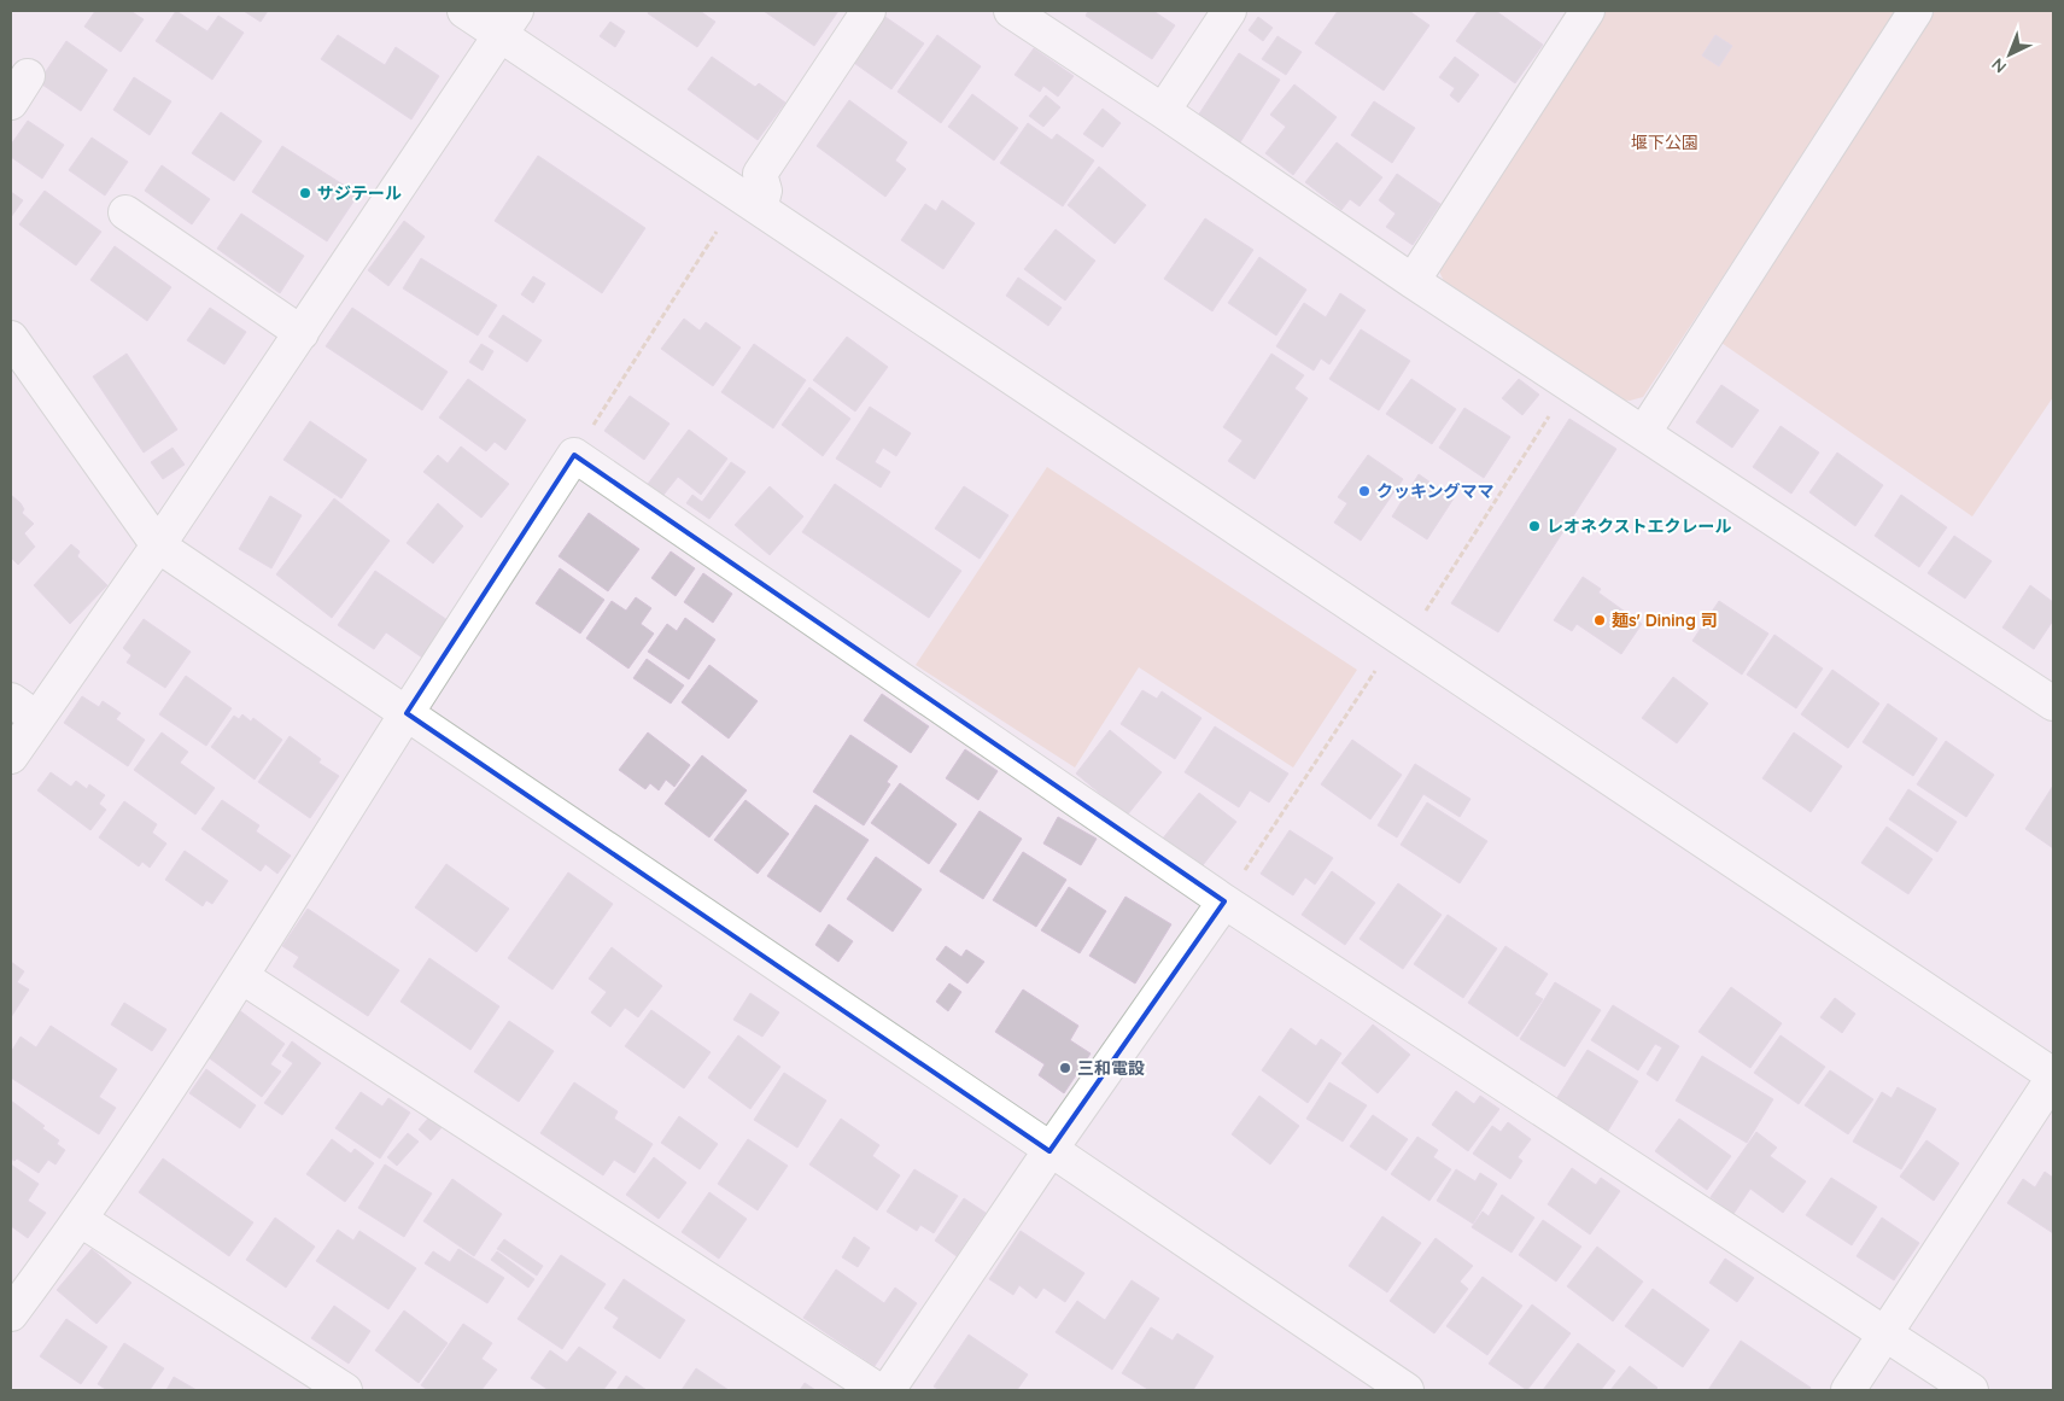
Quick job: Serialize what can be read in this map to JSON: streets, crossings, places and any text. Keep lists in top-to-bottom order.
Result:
{
  "parks": ["堰下公園"],
  "places": [
    "サジテール",
    "クッキングママ",
    "レオネクストエクレール",
    "麺s' Dining 司",
    "三和電設"
  ],
  "north": "bottom left"
}
